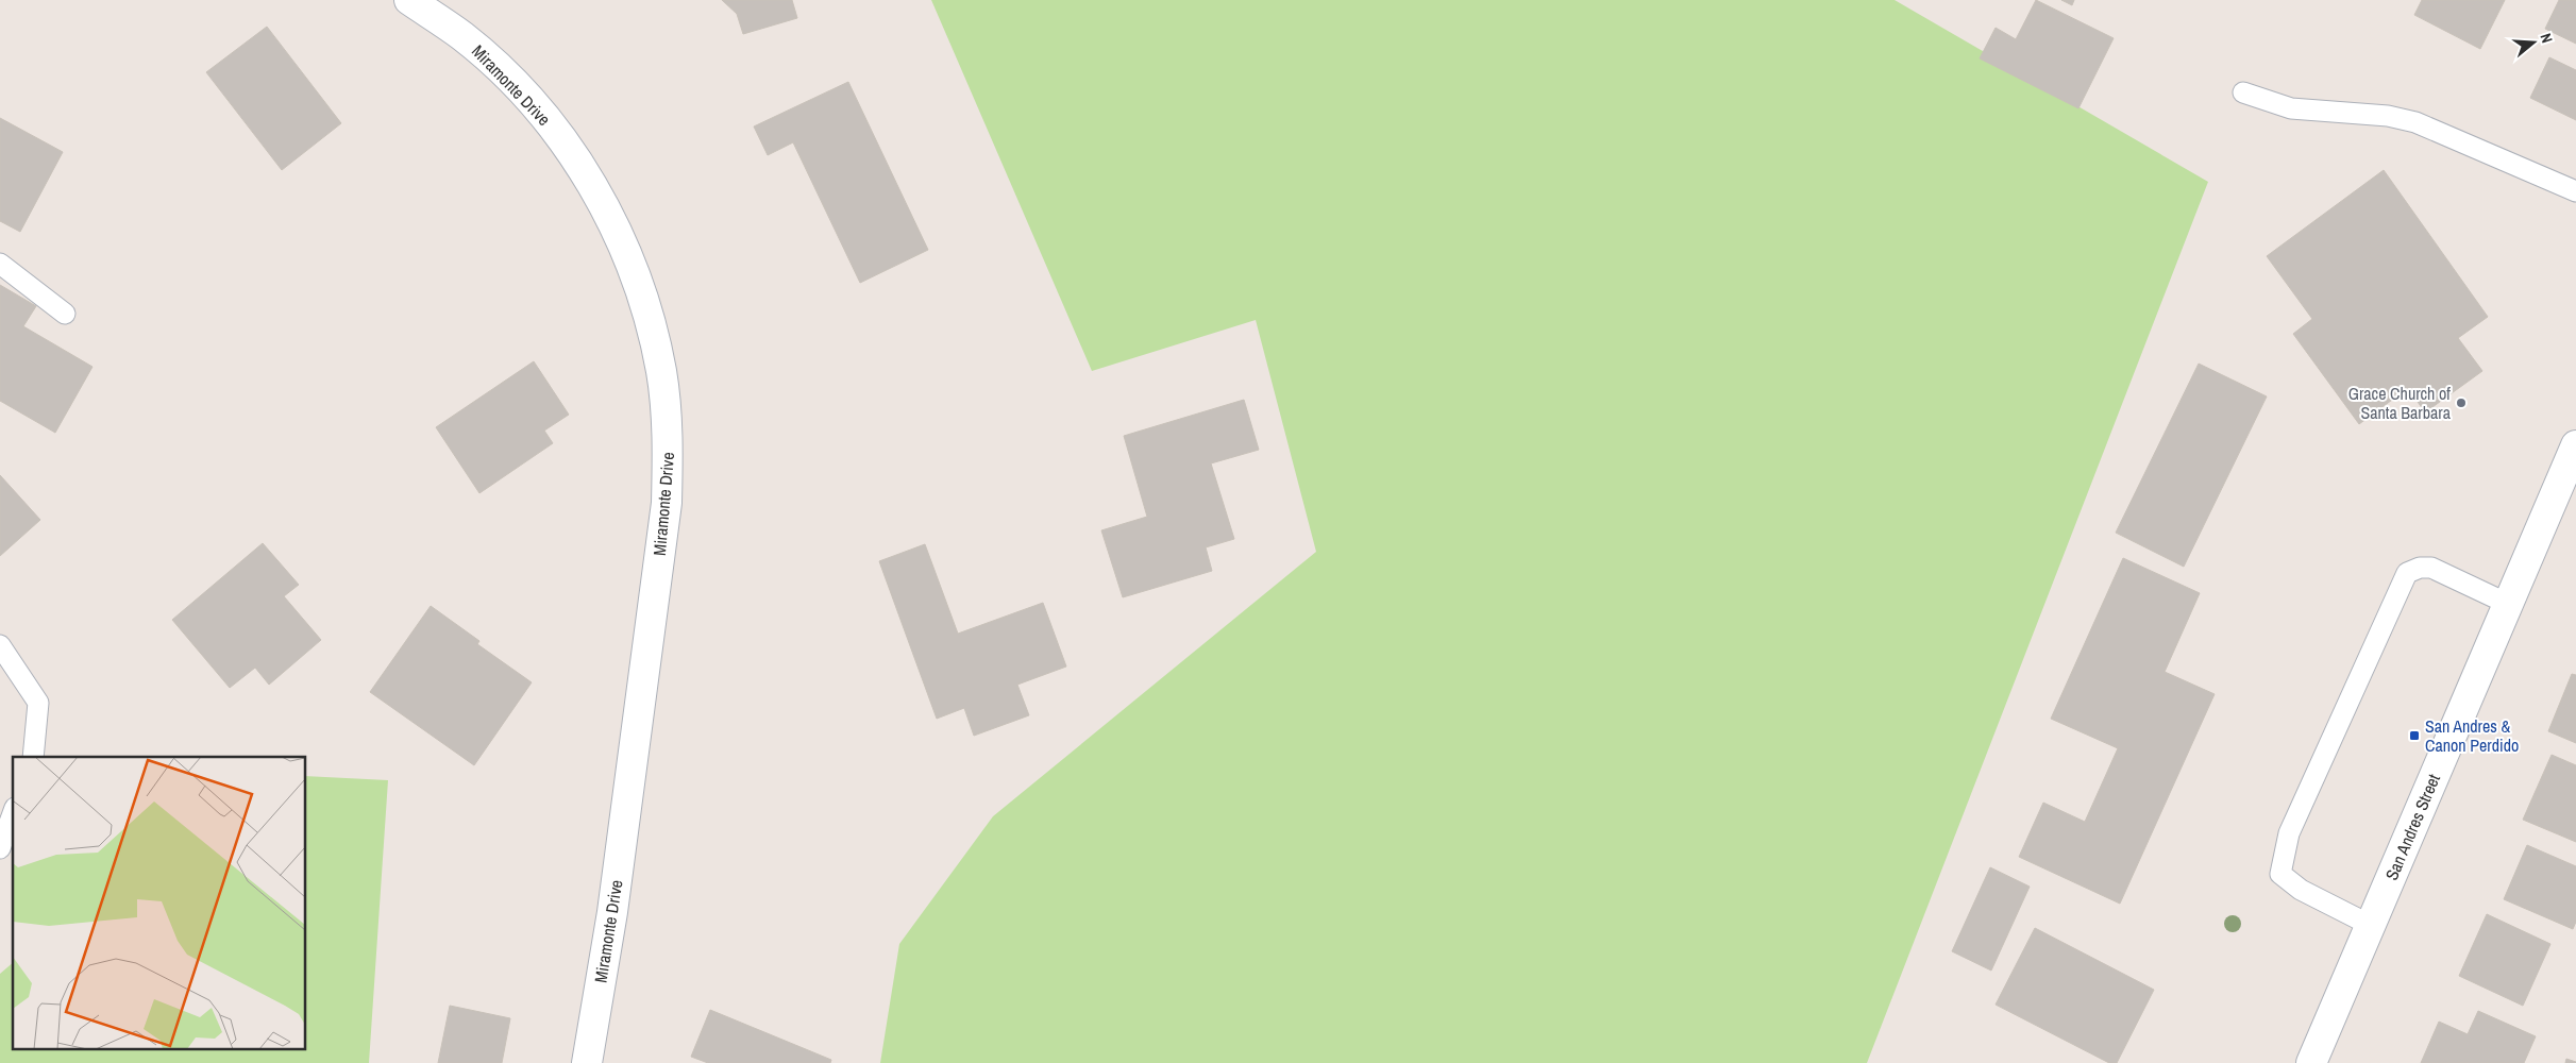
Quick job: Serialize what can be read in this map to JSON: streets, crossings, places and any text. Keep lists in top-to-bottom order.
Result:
{
  "streets": {
    "street": ["Miramonte Drive", "San Andres Street"]
  },
  "places": {
    "other": ["Grace Church of Santa Barbara"],
    "transit": ["San Andres & Canon Perdido"]
  },
  "north": "right"
}
